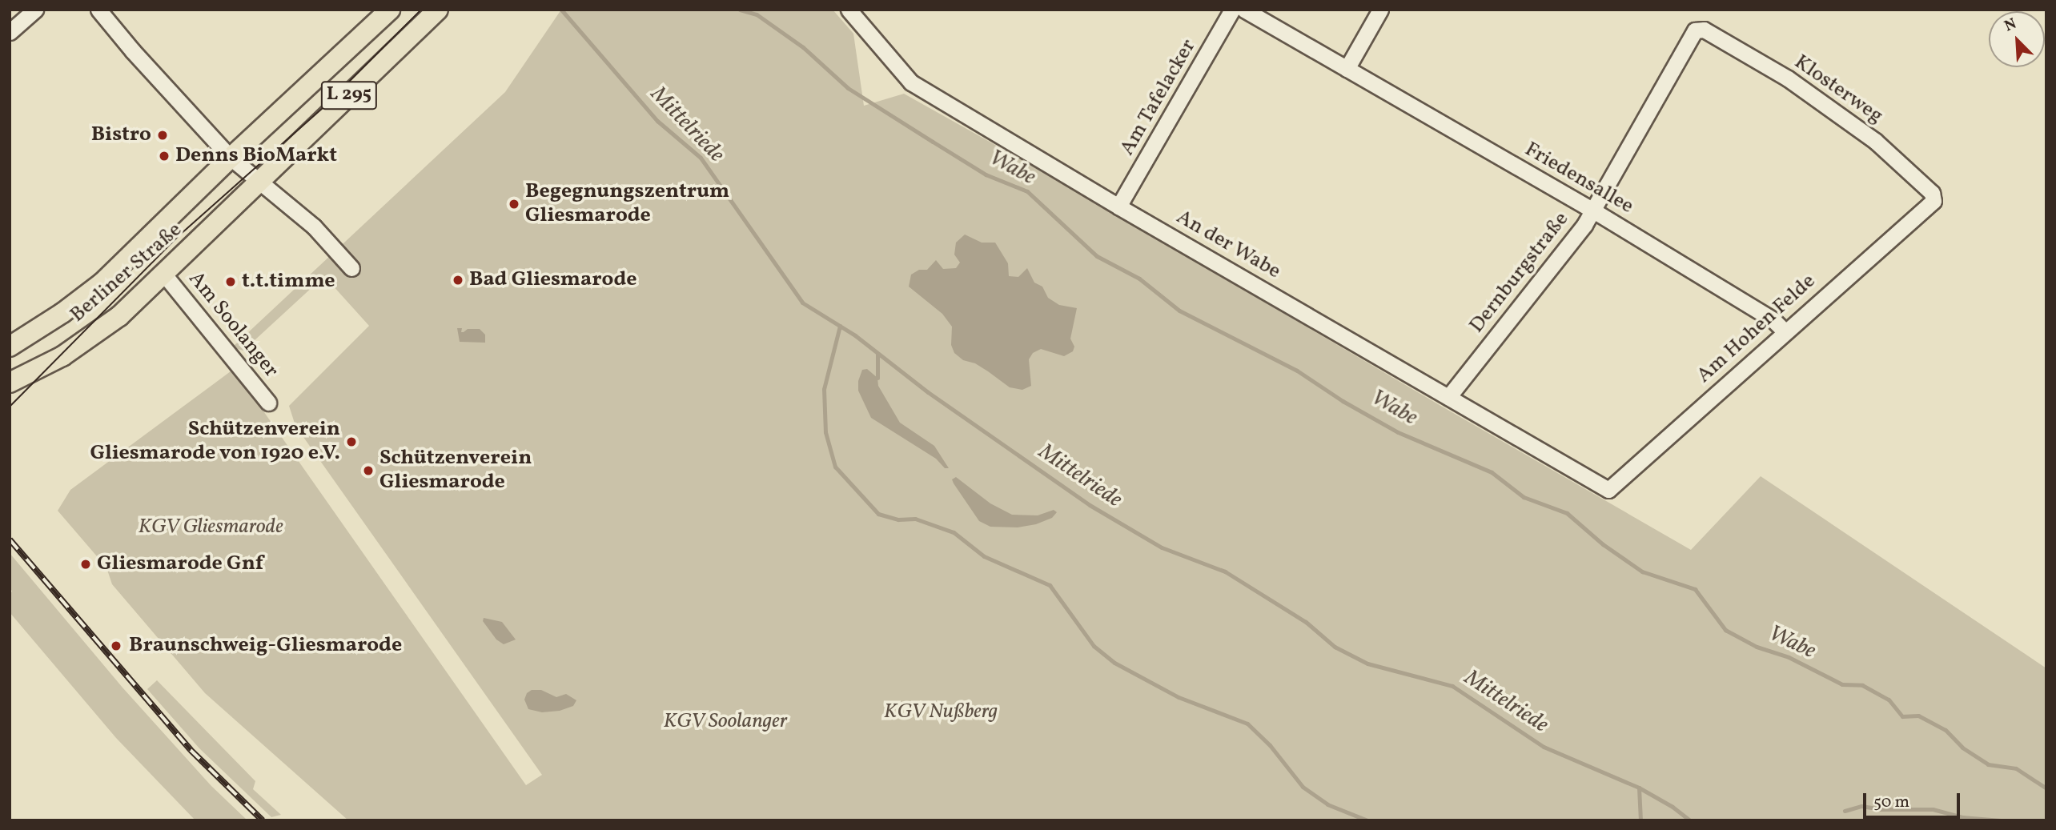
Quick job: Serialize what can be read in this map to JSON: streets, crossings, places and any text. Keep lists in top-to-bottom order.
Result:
{
  "streets": {
    "main road": ["L 295", "Berliner Straße"],
    "street": [
      "Klosterweg",
      "Am Tafelacker",
      "Friedensallee",
      "An der Wabe",
      "Dernburgstraße",
      "Am Soolanger",
      "Am Hohen Felde"
    ]
  },
  "crossings": [
    ["Klosterweg", "Dernburgstraße"],
    ["Klosterweg", "Am Hohen Felde"],
    ["Am Tafelacker", "An der Wabe"],
    ["Friedensallee", "Dernburgstraße"],
    ["Friedensallee", "Am Hohen Felde"],
    ["An der Wabe", "Dernburgstraße"],
    ["An der Wabe", "Am Hohen Felde"],
    ["Berliner Straße", "Am Soolanger"]
  ],
  "water": ["Mittelriede", "Wabe"],
  "parks": ["KGV Gliesmarode", "KGV Nußberg", "KGV Soolanger"],
  "places": [
    "Bistro",
    "Denns BioMarkt",
    "Begegnungszentrum Gliesmarode",
    "Bad Gliesmarode",
    "t.t.timme",
    "Schützenverein Gliesmarode von 1920 e.V.",
    "Schützenverein Gliesmarode",
    "Gliesmarode Gnf",
    "Braunschweig-Gliesmarode"
  ],
  "scale_bar": "50 m",
  "north": "top left"
}
